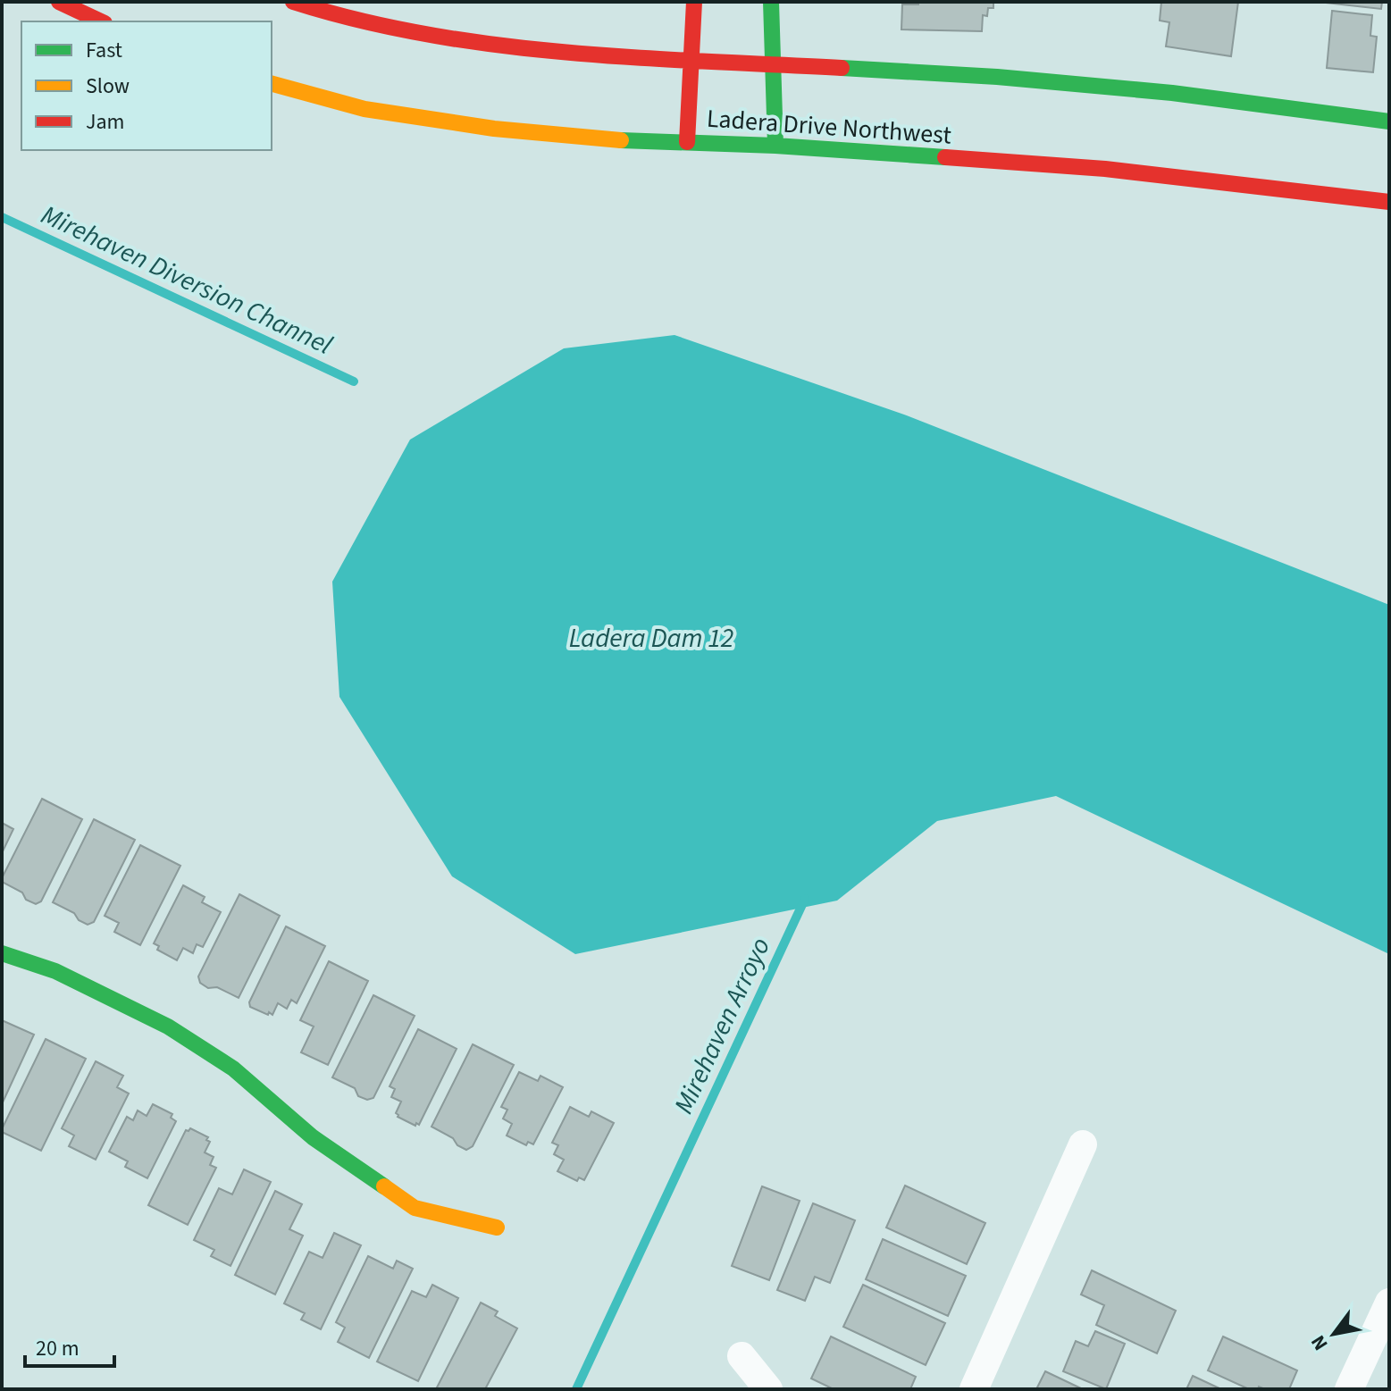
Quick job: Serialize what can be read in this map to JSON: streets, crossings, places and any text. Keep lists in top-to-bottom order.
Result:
{
  "streets": {
    "main road": ["Ladera Drive Northwest"]
  },
  "water": ["Mirehaven Diversion Channel", "Ladera Dam 12", "Mirehaven Arroyo"],
  "legend": ["Fast", "Slow", "Jam"],
  "scale_bar": "20 m",
  "north": "bottom left"
}
